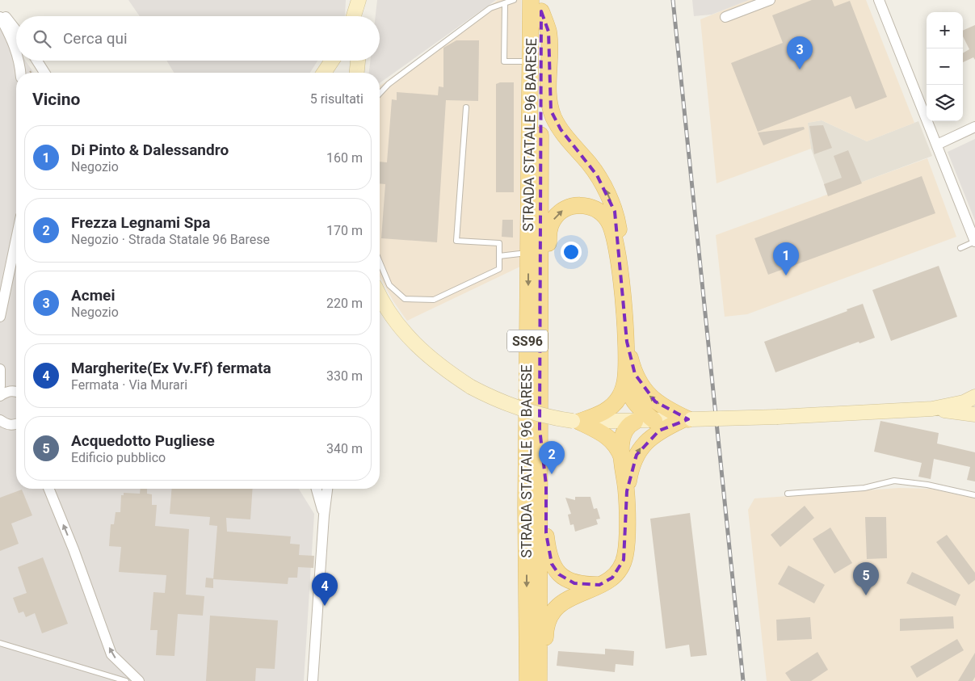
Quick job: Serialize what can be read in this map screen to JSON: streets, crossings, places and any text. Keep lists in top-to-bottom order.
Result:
{
  "streets": {
    "main road": ["STRADA STATALE 96 BARESE", "SS96"]
  },
  "page": {
    "map_buttons": ["+", "−"],
    "search": "Cerca qui",
    "pins": [
      "3",
      "1",
      "2",
      "5",
      "4"
    ],
    "heading": ["Vicino", "5 risultati"],
    "list": [
      {
        "mark": "1",
        "name": "Di Pinto & Dalessandro",
        "note": "Negozio",
        "value": "160 m"
      },
      {
        "mark": "2",
        "name": "Frezza Legnami Spa",
        "note": "Negozio · Strada Statale 96 Barese",
        "value": "170 m"
      },
      {
        "mark": "3",
        "name": "Acmei",
        "note": "Negozio",
        "value": "220 m"
      },
      {
        "mark": "4",
        "name": "Margherite(Ex Vv.Ff) fermata",
        "note": "Fermata · Via Murari",
        "value": "330 m"
      },
      {
        "mark": "5",
        "name": "Acquedotto Pugliese",
        "note": "Edificio pubblico",
        "value": "340 m"
      }
    ]
  }
}
